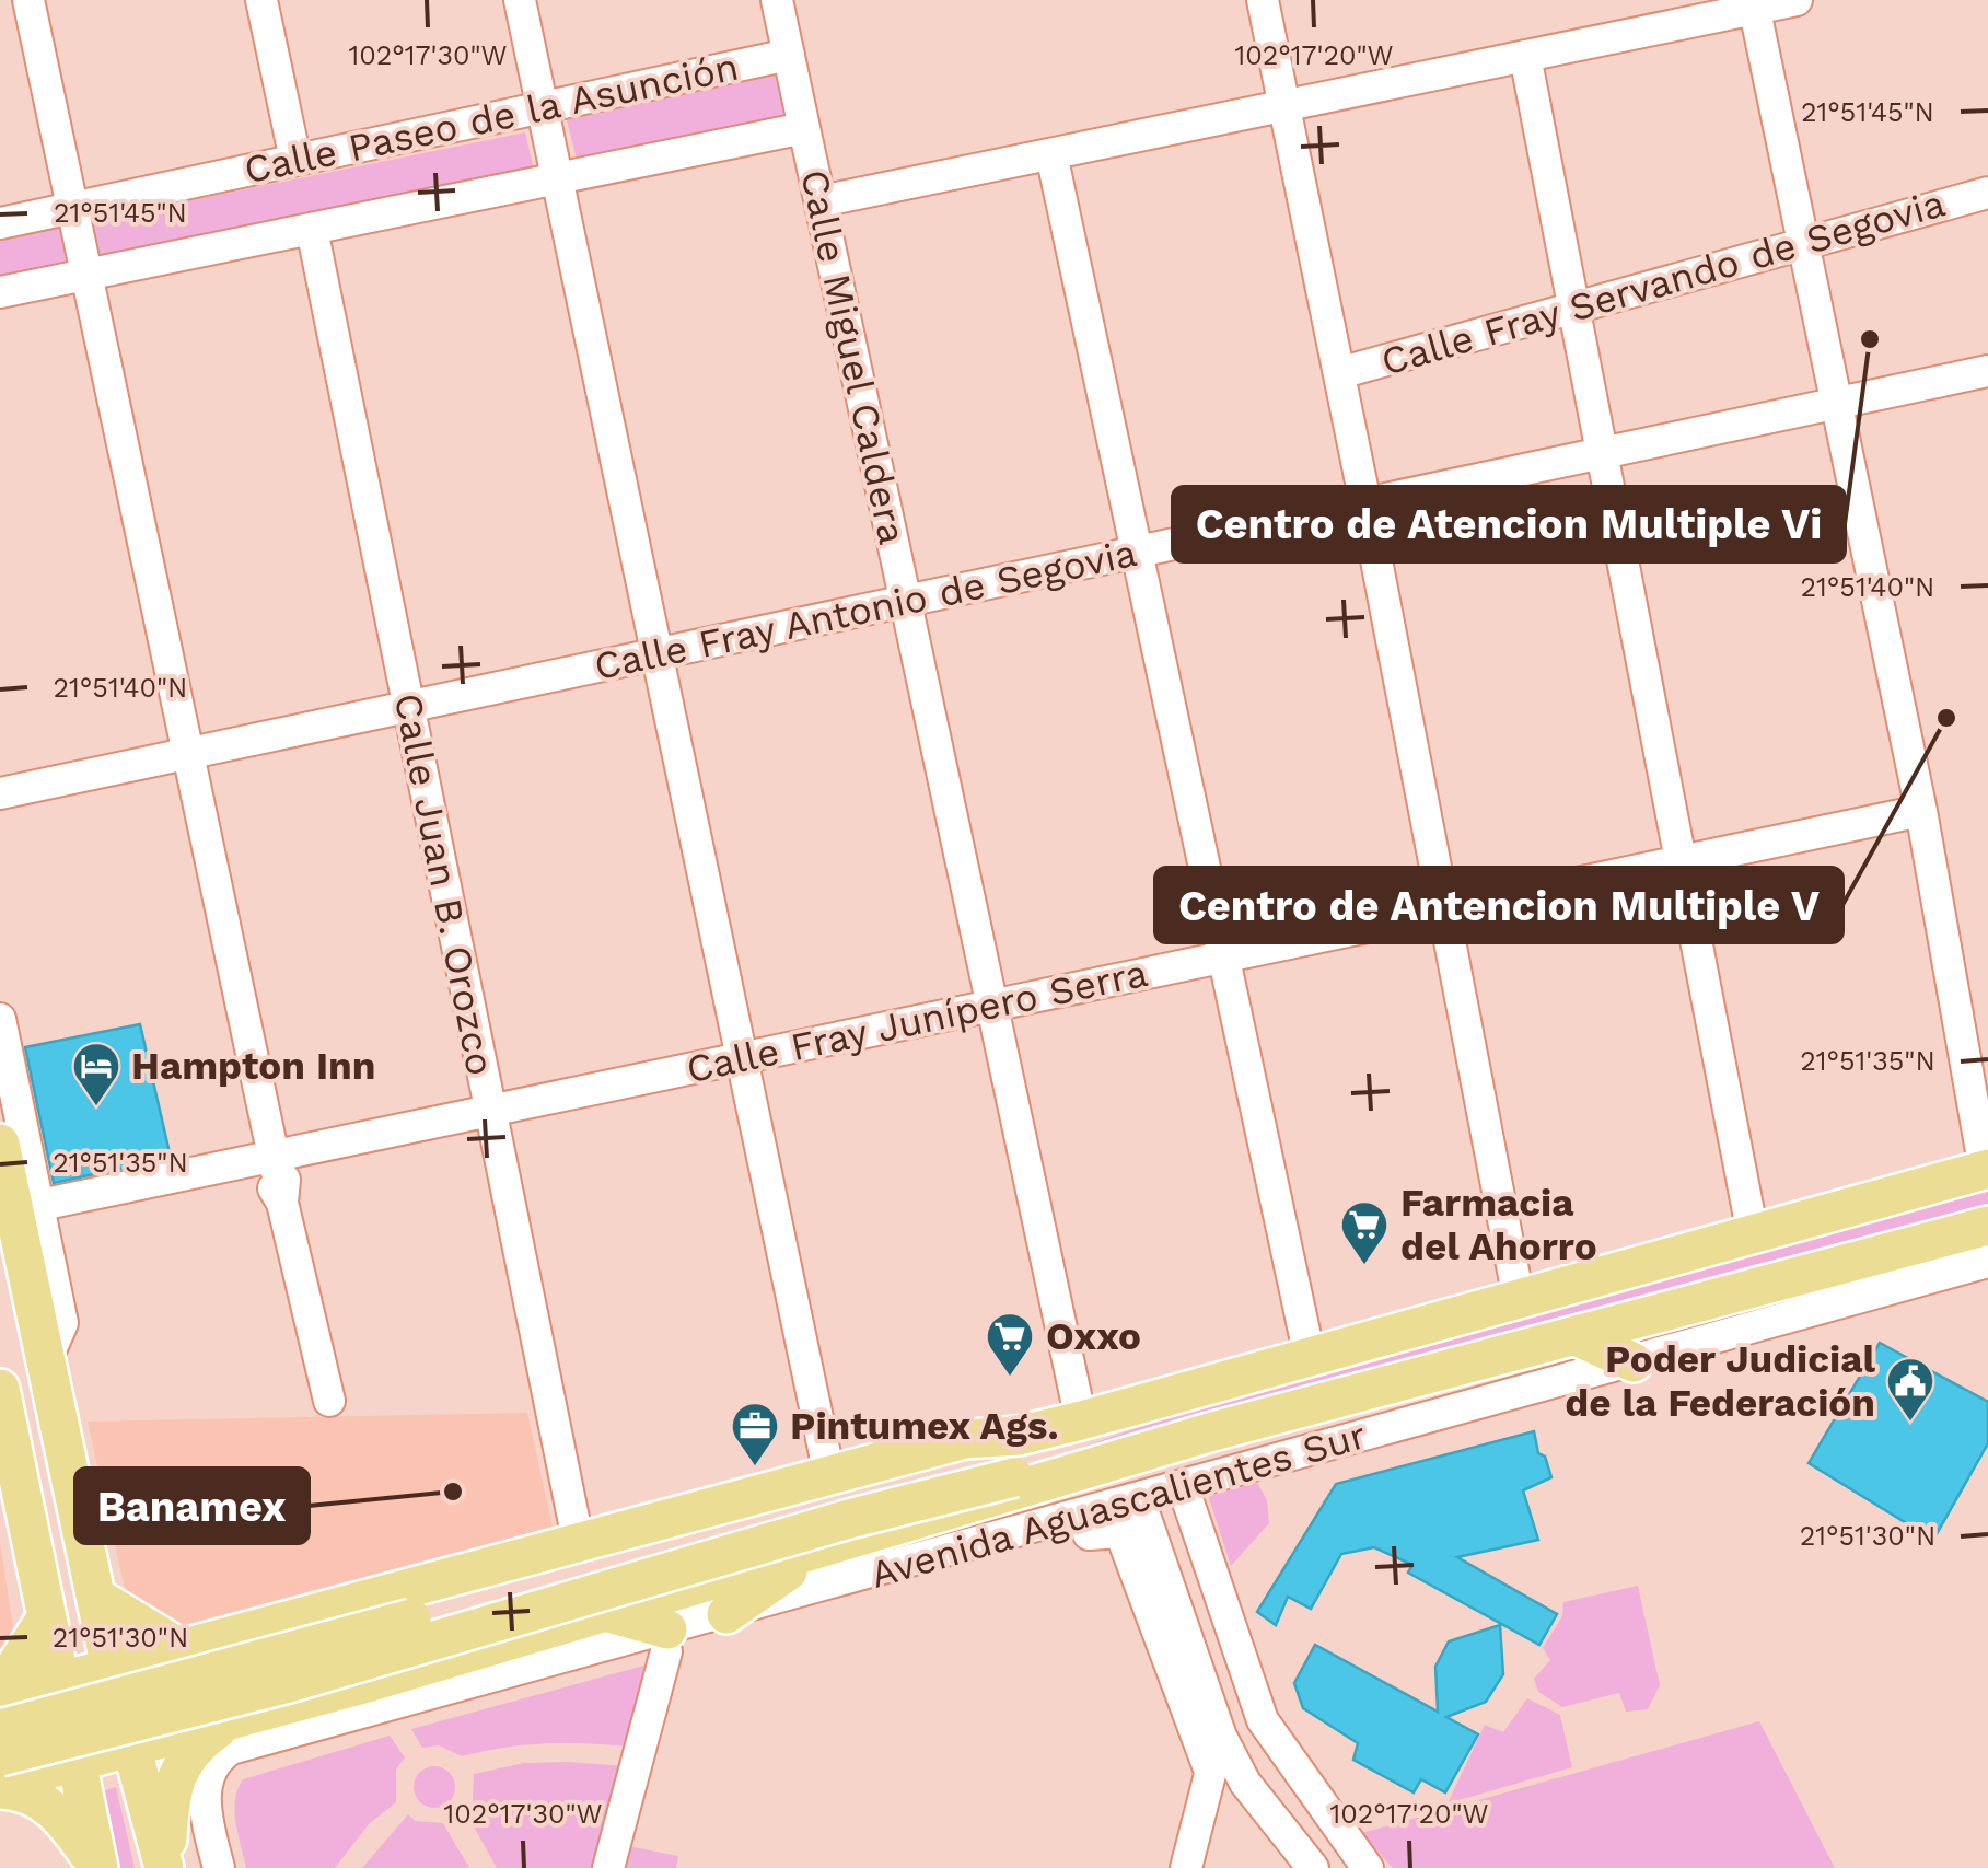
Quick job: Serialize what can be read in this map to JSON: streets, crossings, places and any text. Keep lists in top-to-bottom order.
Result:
{
  "streets": {
    "main road": ["Avenida Aguascalientes Sur"],
    "street": [
      "Calle Paseo de la Asunción",
      "Calle Fray Servando de Segovia",
      "Calle Miguel Caldera",
      "Calle Fray Antonio de Segovia",
      "Calle Juan B. Orozco",
      "Calle Fray Junípero Serra"
    ]
  },
  "crossings": [
    ["Calle Paseo de la Asunción", "Calle Miguel Caldera"],
    ["Calle Paseo de la Asunción", "Calle Juan B. Orozco"],
    ["Calle Miguel Caldera", "Calle Fray Antonio de Segovia"],
    ["Calle Miguel Caldera", "Calle Fray Junípero Serra"],
    ["Calle Fray Antonio de Segovia", "Calle Juan B. Orozco"],
    ["Calle Juan B. Orozco", "Calle Fray Junípero Serra"]
  ],
  "places": {
    "other": ["Centro de Atencion Multiple Vi", "Centro de Antencion Multiple V", "Banamex"],
    "hotel": ["Hampton Inn"],
    "supermarket": ["Farmacia del Ahorro", "Oxxo"],
    "public building": ["Poder Judicial de la Federación"],
    "office": ["Pintumex Ags."]
  },
  "coordinates": [
    "102°17'30\"W",
    "102°17'20\"W",
    "21°51'45\"N",
    "21°51'40\"N",
    "21°51'35\"N",
    "21°51'30\"N"
  ]
}
